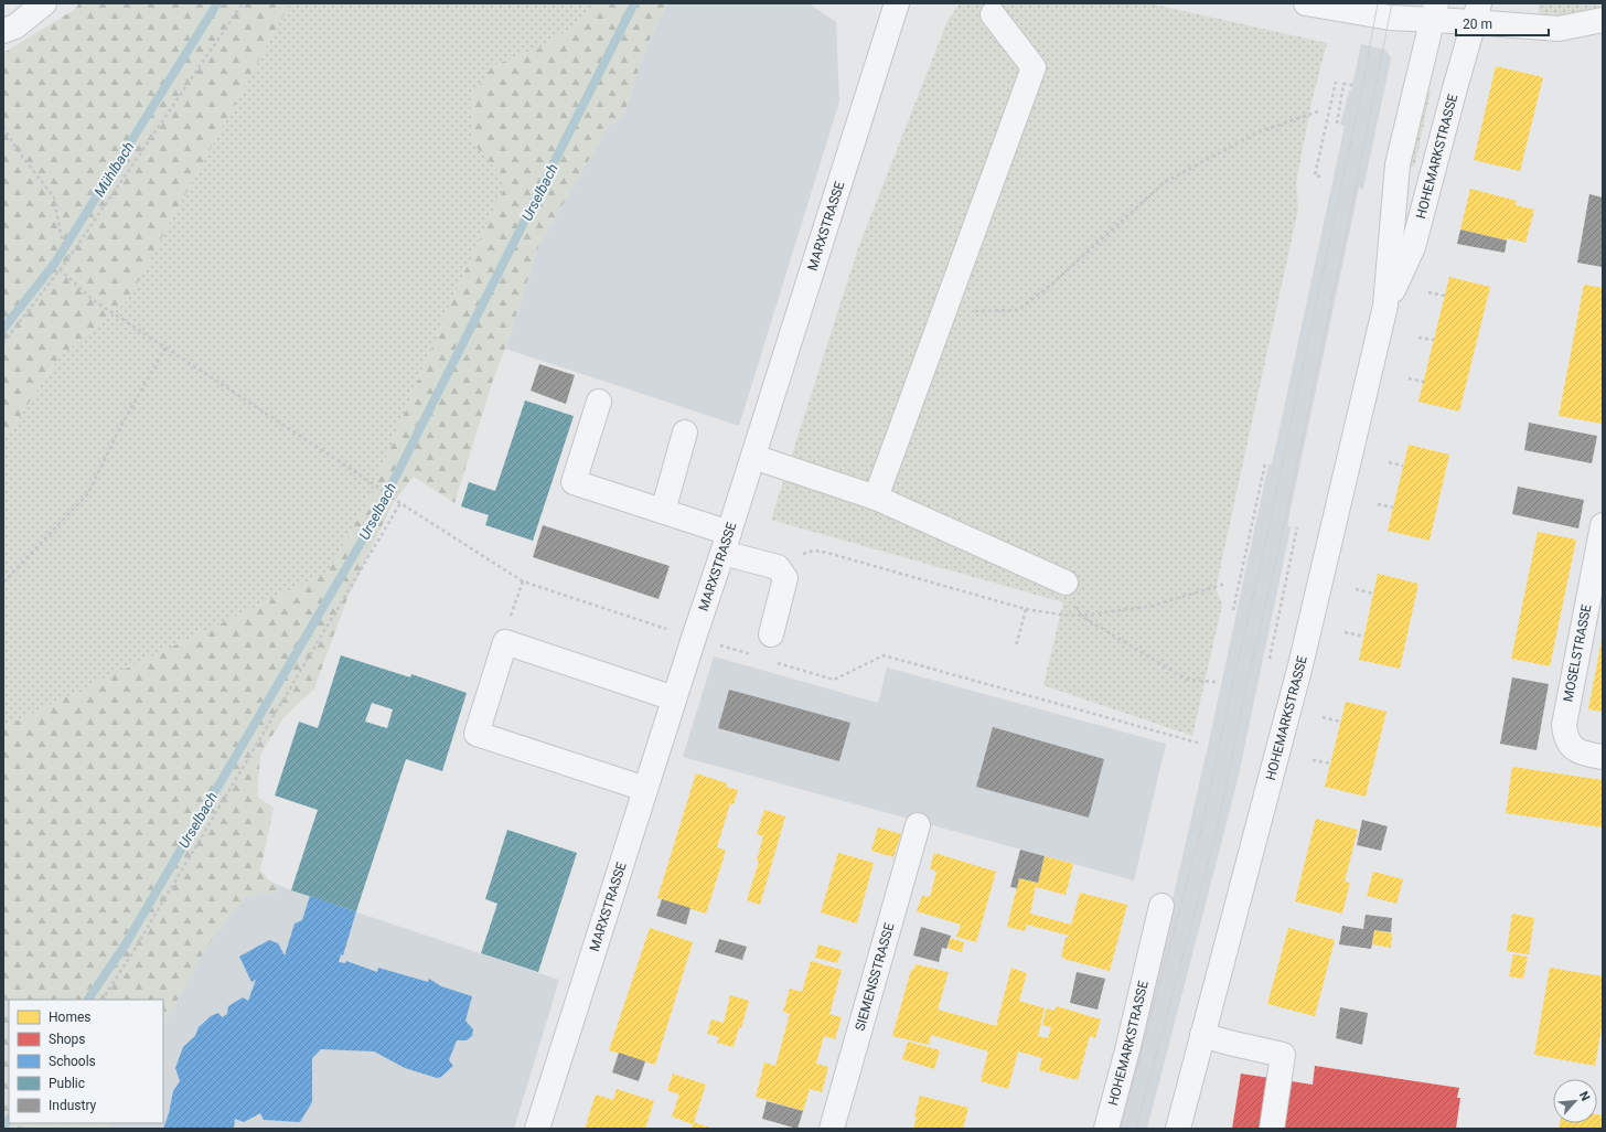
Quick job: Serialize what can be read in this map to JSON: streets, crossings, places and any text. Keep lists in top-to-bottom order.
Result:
{
  "streets": {
    "street": [
      "HOHEMARKSTRASSE",
      "MARXSTRASSE",
      "MOSELSTRASSE",
      "SIEMENSSTRASSE"
    ]
  },
  "water": ["Mühlbach", "Urselbach"],
  "legend": [
    "Homes",
    "Shops",
    "Schools",
    "Public",
    "Industry"
  ],
  "scale_bar": "20 m",
  "north": "top right"
}
